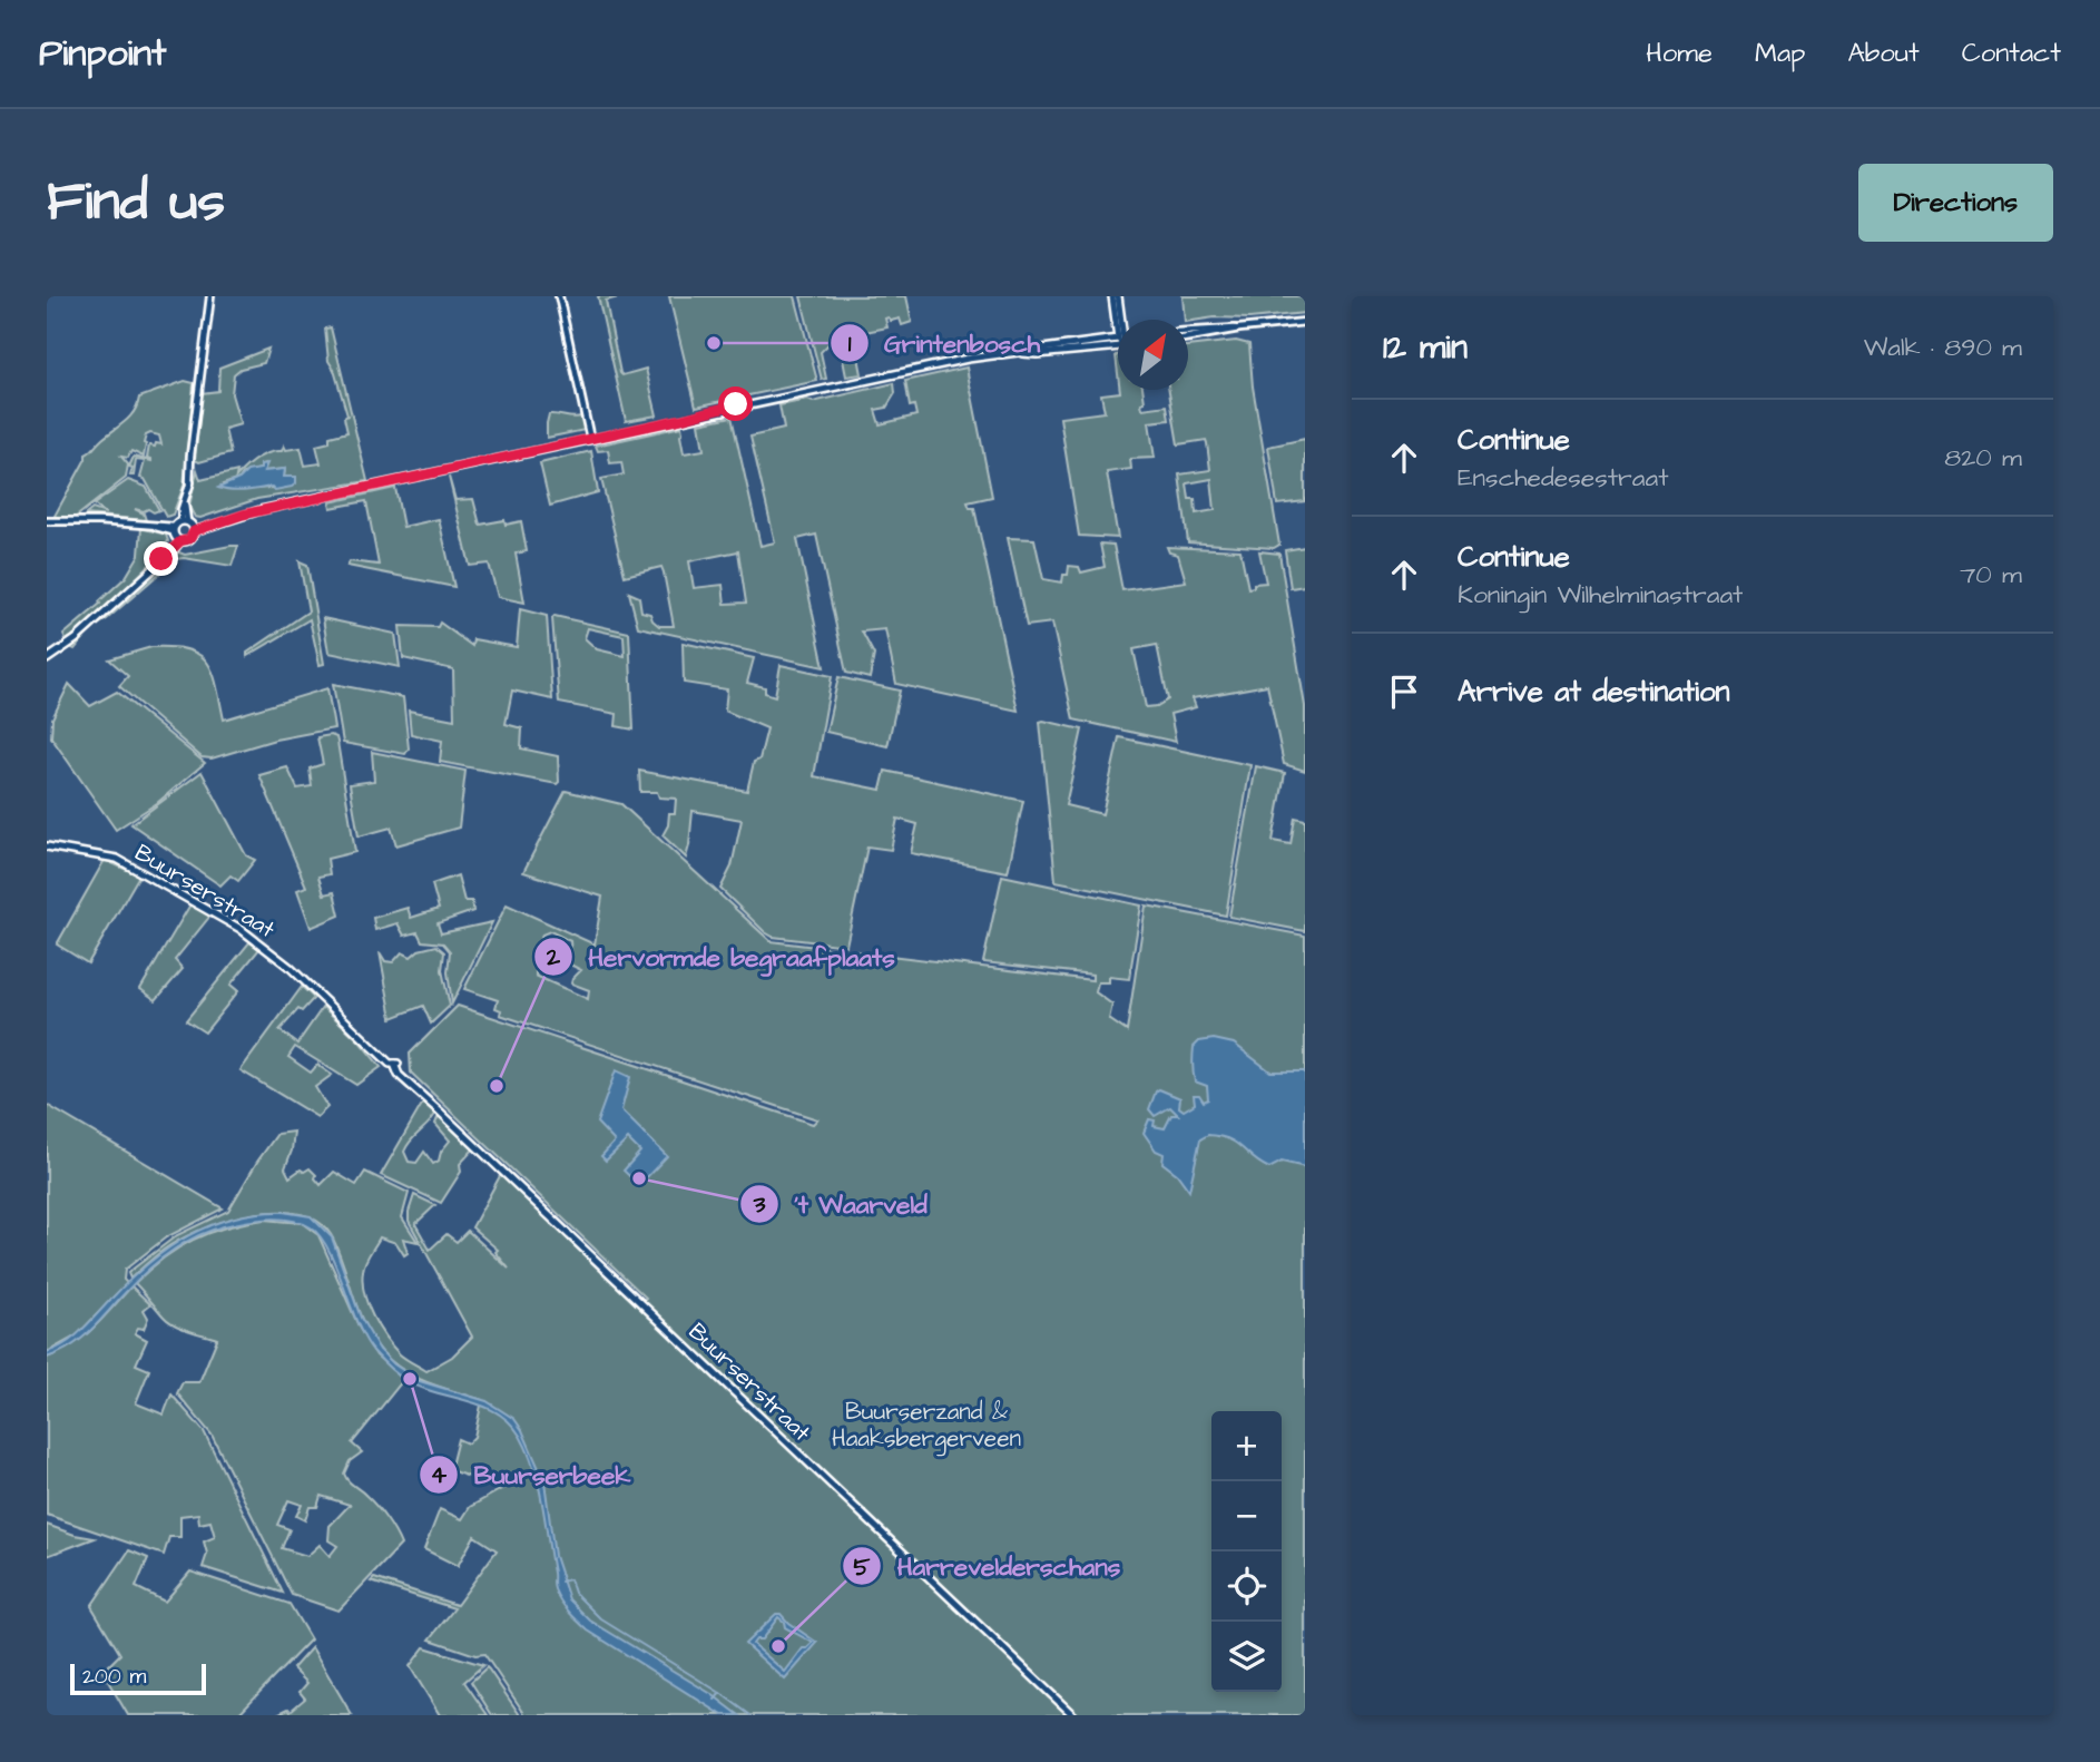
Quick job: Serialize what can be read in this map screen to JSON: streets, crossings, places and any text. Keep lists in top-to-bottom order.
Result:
{
  "streets": {
    "main road": ["Buurserstraat"]
  },
  "parks": ["Buurserzand & Haaksbergerveen"],
  "places": [
    "Grintenbosch",
    "Hervormde begraafplaats",
    "'t Waarveld",
    "Buurserbeek",
    "Harrevelderschans"
  ],
  "scale_bar": "200 m",
  "north": "top right",
  "page": {
    "header": "Pinpoint",
    "nav": [
      "Home",
      "Map",
      "About",
      "Contact"
    ],
    "buttons": "Directions",
    "title": "Find us",
    "heading": ["12 min", "Walk · 890 m"],
    "list": [
      ["Continue", "Enschedesestraat", "820 m"],
      ["Continue", "Koningin Wilhelminastraat", "70 m"],
      "Arrive at destination"
    ],
    "map_buttons": ["+", "−"],
    "scale": "200 m"
  }
}
